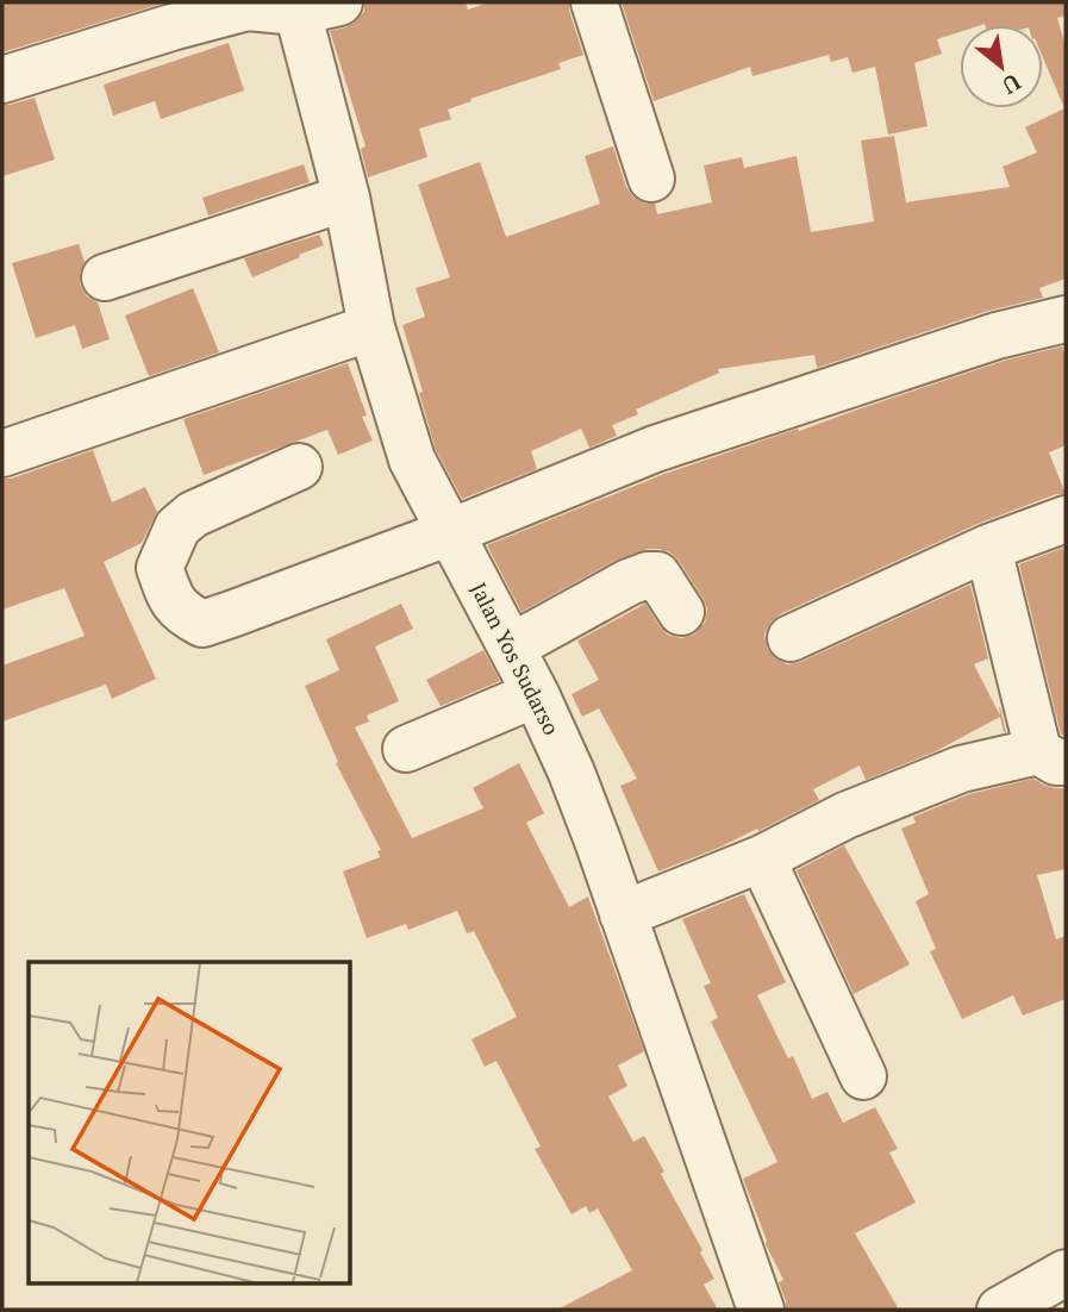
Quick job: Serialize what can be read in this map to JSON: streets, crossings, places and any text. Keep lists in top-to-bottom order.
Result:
{
  "streets": {
    "street": ["Jalan Yos Sudarso"]
  },
  "north": "bottom right"
}
